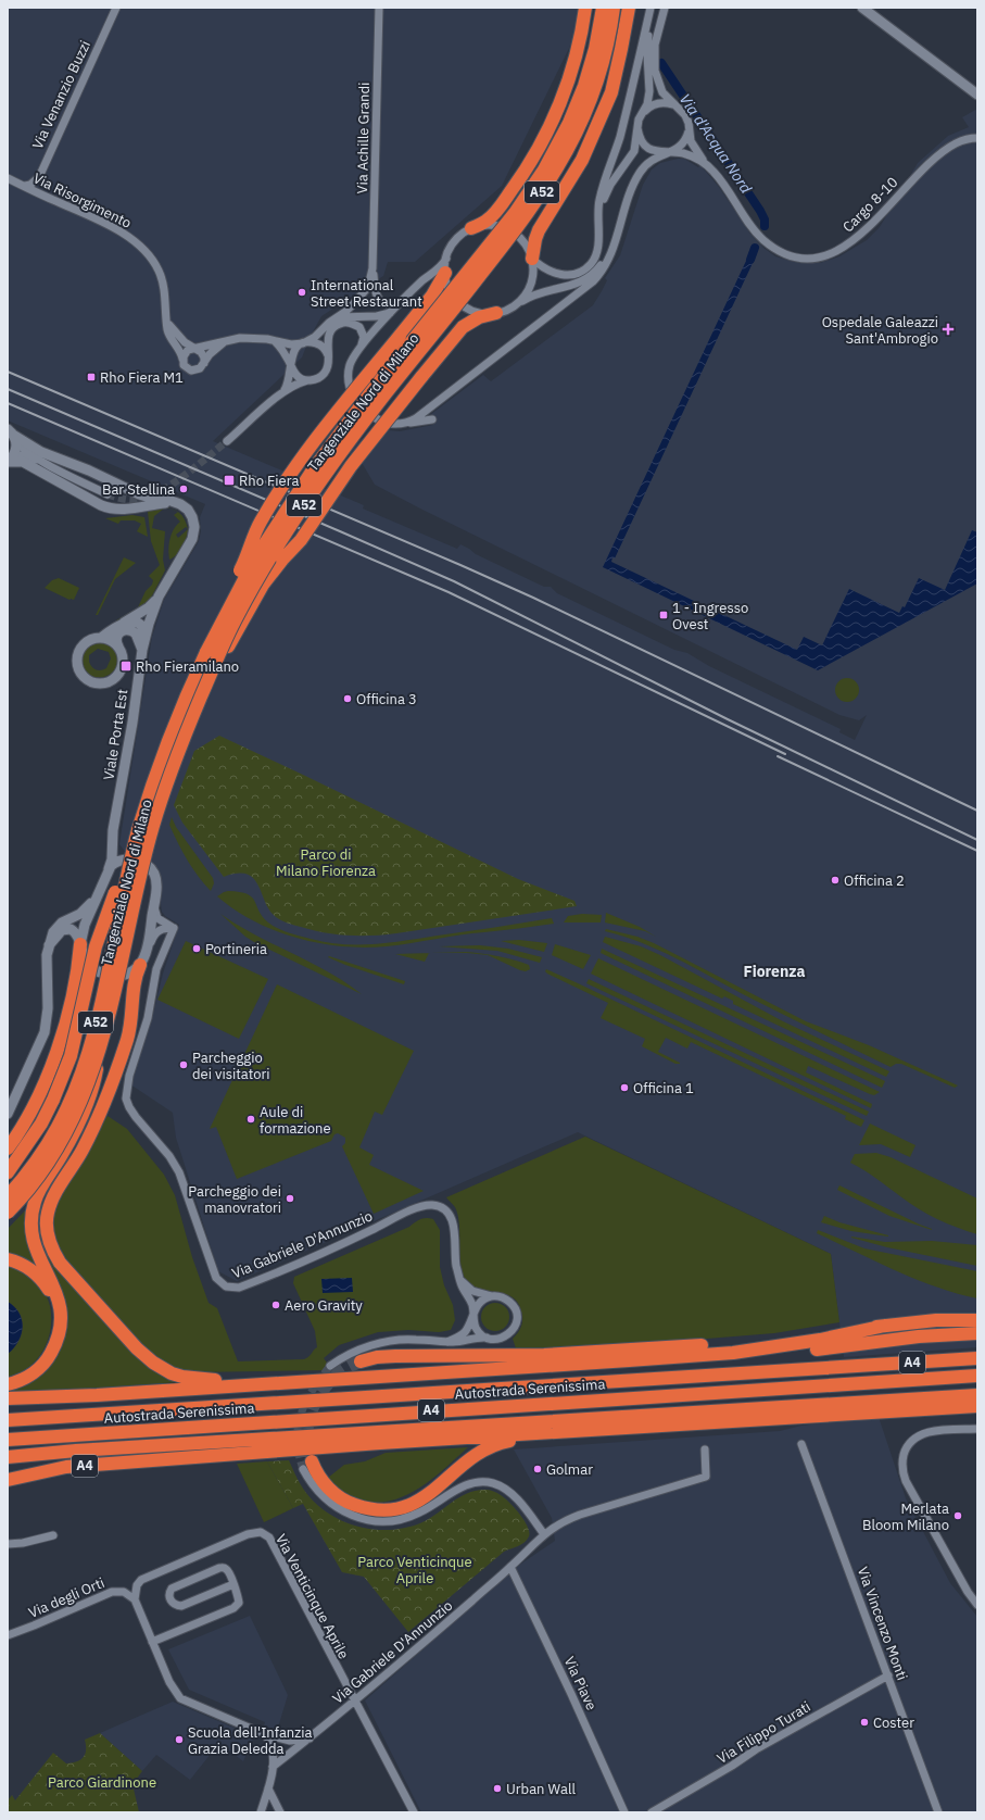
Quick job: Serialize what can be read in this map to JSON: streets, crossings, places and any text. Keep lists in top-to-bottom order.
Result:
{
  "streets": {
    "highway": [
      "A52",
      "Tangenziale Nord di Milano",
      "A4",
      "Autostrada Serenissima"
    ],
    "street": [
      "Via Venanzio Buzzi",
      "Via Achille Grandi",
      "Via Risorgimento",
      "Cargo 8-10",
      "Viale Porta Est",
      "Via Gabriele D'Annunzio",
      "Via Venticinque Aprile",
      "Via degli Orti",
      "Via Vincenzo Monti",
      "Via Piave",
      "Via Filippo Turati"
    ]
  },
  "crossings": [
    ["Via Venanzio Buzzi", "Via Risorgimento"],
    ["Via Gabriele D'Annunzio", "Via Venticinque Aprile"],
    ["Via Gabriele D'Annunzio", "Via Piave"],
    ["Via Venticinque Aprile", "Via degli Orti"],
    ["Via Vincenzo Monti", "Via Filippo Turati"]
  ],
  "districts": ["Fiorenza"],
  "water": ["Via d'Acqua Nord"],
  "parks": ["Parco di Milano Fiorenza", "Parco Venticinque Aprile", "Parco Giardinone"],
  "places": {
    "other": [
      "International Street Restaurant",
      "Bar Stellina",
      "Officina 3",
      "Officina 2",
      "Portineria",
      "Parcheggio dei visitatori",
      "Officina 1",
      "Aule di formazione",
      "Parcheggio dei manovratori",
      "Aero Gravity",
      "Golmar",
      "Merlata Bloom Milano",
      "Coster",
      "Scuola dell'Infanzia Grazia Deledda",
      "Urban Wall"
    ],
    "health": ["Ospedale Galeazzi Sant'Ambrogio"],
    "transit": [
      "Rho Fiera M1",
      "Rho Fiera",
      "1 - Ingresso Ovest",
      "Rho Fieramilano"
    ]
  }
}
